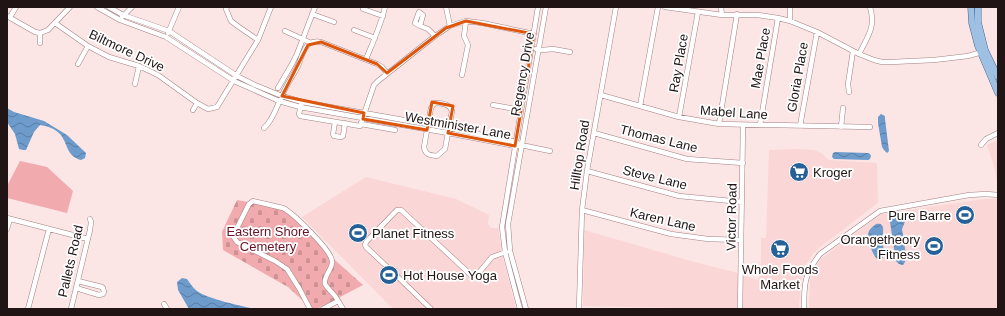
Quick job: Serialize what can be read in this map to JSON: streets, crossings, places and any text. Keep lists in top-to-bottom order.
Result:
{
  "streets": {
    "street": [
      "Biltmore Drive",
      "Mae Place",
      "Ray Place",
      "Regency Drive",
      "Gloria Place",
      "Mabel Lane",
      "Westminister Lane",
      "Thomas Lane",
      "Hilltop Road",
      "Steve Lane",
      "Victor Road",
      "Karen Lane",
      "Pallets Road"
    ]
  },
  "crossings": [
    ["Biltmore Drive", "Westminister Lane"],
    ["Mae Place", "Mabel Lane"],
    ["Ray Place", "Mabel Lane"],
    ["Regency Drive", "Westminister Lane"],
    ["Gloria Place", "Mabel Lane"],
    ["Mabel Lane", "Hilltop Road"],
    ["Mabel Lane", "Victor Road"],
    ["Thomas Lane", "Hilltop Road"],
    ["Thomas Lane", "Victor Road"],
    ["Hilltop Road", "Steve Lane"],
    ["Hilltop Road", "Karen Lane"],
    ["Steve Lane", "Victor Road"],
    ["Victor Road", "Karen Lane"]
  ],
  "parks": ["Eastern Shore Cemetery"],
  "places": {
    "supermarket": ["Kroger", "Whole Foods Market"],
    "sports": [
      "Pure Barre",
      "Planet Fitness",
      "Orangetheory Fitness",
      "Hot House Yoga"
    ]
  }
}
